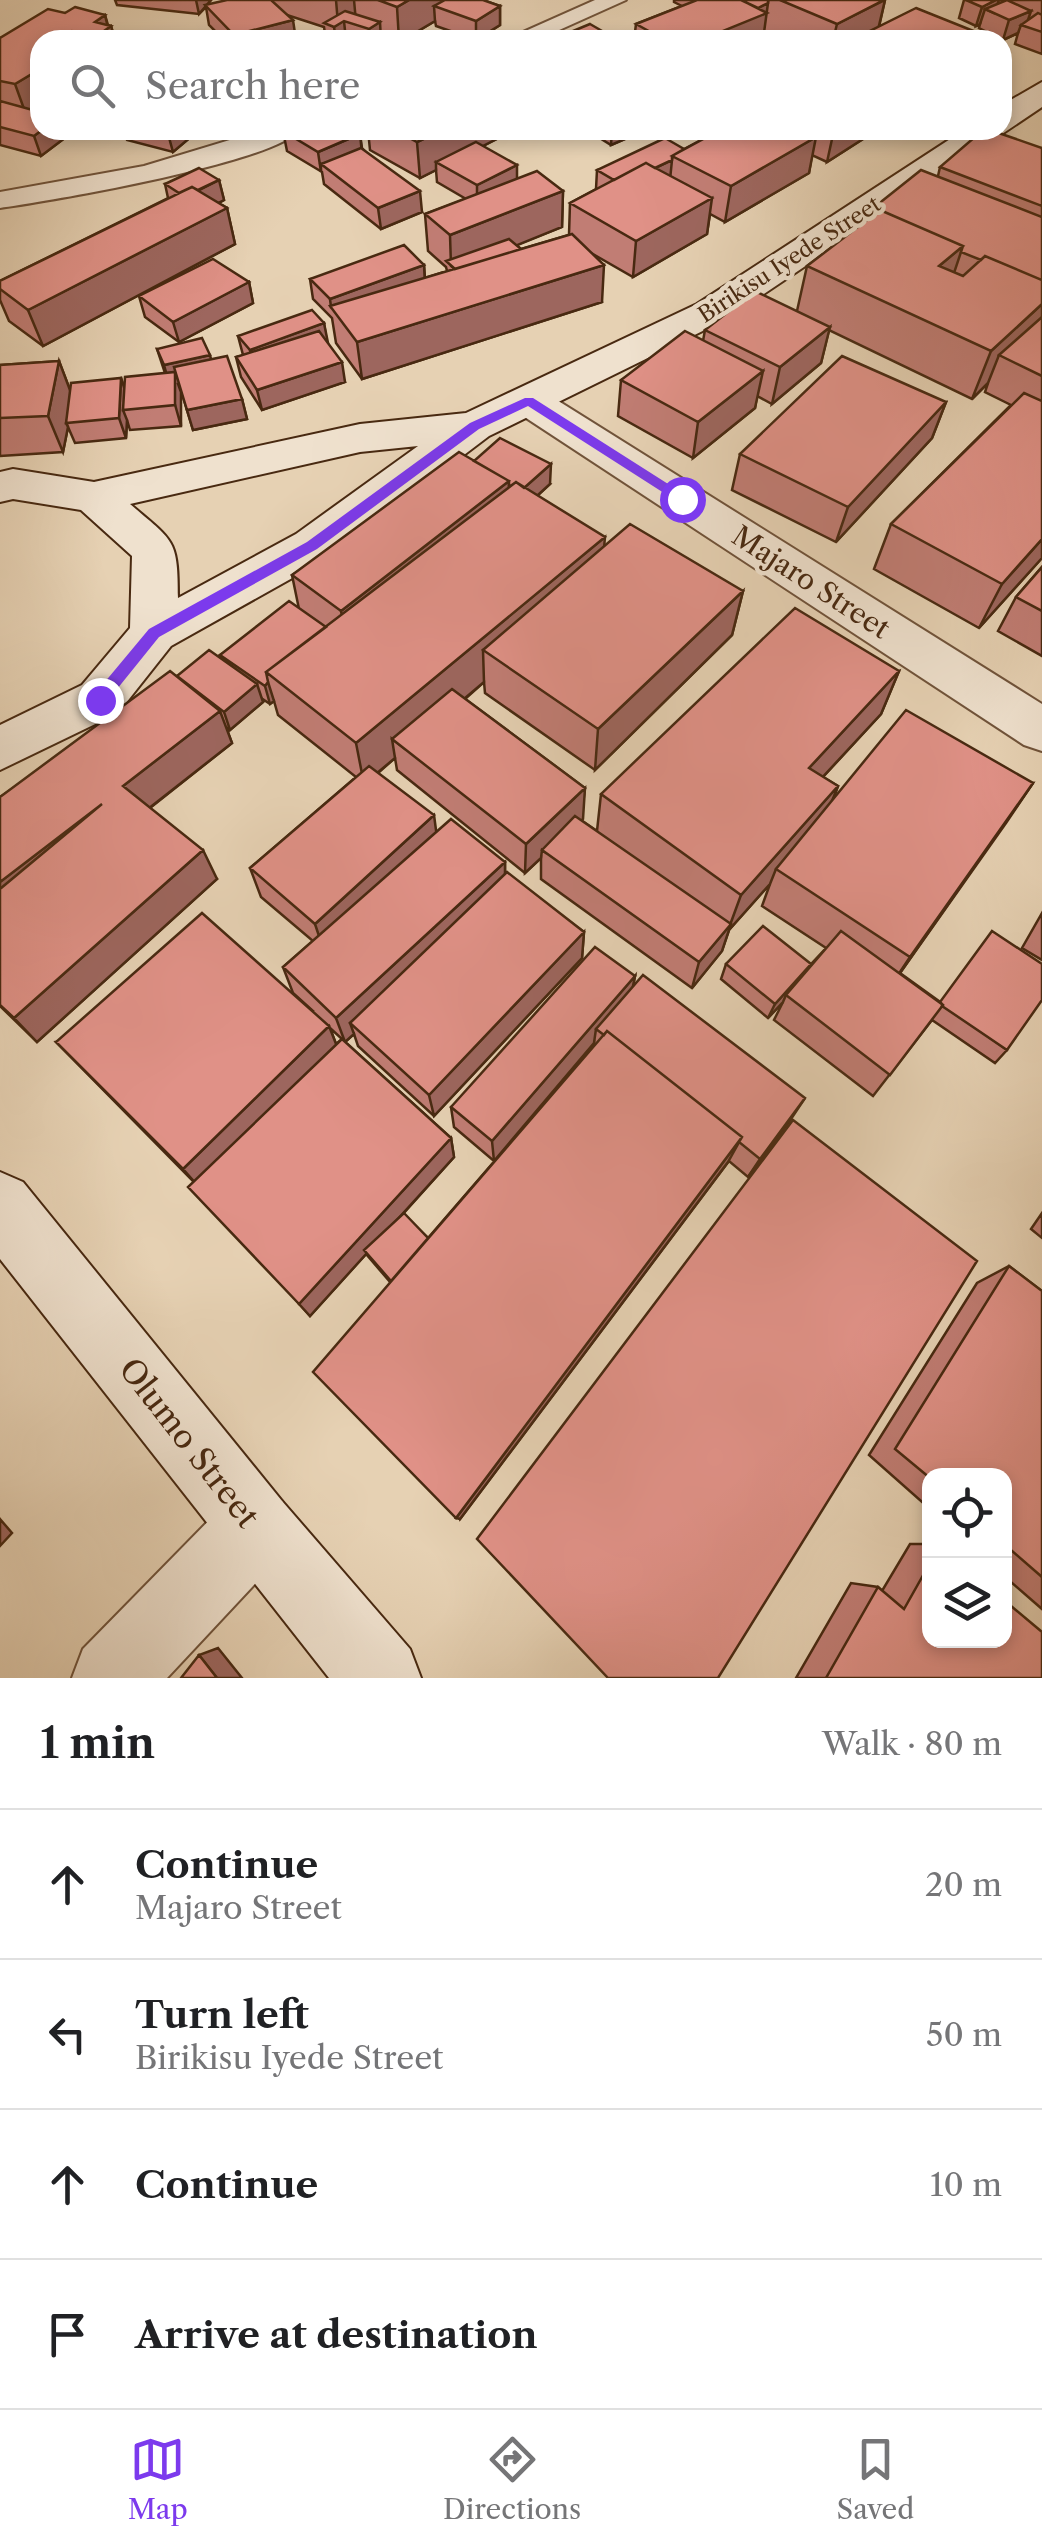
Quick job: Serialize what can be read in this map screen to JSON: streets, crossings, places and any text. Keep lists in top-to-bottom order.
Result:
{
  "streets": {
    "street": ["Birikisu Iyede Street", "Majaro Street", "Olumo Street"]
  },
  "crossings": [
    ["Birikisu Iyede Street", "Majaro Street"]
  ],
  "page": {
    "search": "Search here",
    "heading": ["1 min", "Walk · 80 m"],
    "list": [
      ["Continue", "Majaro Street", "20 m"],
      ["Turn left", "Birikisu Iyede Street", "50 m"],
      ["Continue", "10 m"],
      "Arrive at destination"
    ],
    "nav": ["Map", "Directions", "Saved"]
  }
}
